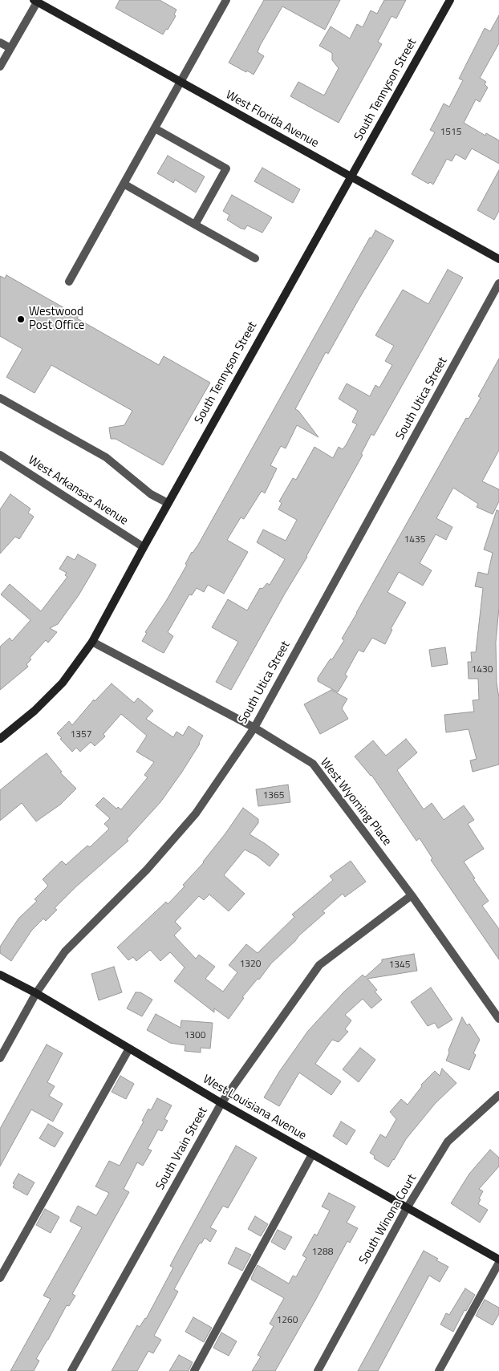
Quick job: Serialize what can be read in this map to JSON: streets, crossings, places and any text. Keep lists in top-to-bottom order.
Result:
{
  "streets": {
    "street": [
      "South Tennyson Street",
      "West Florida Avenue",
      "South Utica Street",
      "West Arkansas Avenue",
      "West Wyoming Place",
      "West Louisiana Avenue",
      "South Vrain Street",
      "South Winona Court"
    ]
  },
  "crossings": [
    ["South Tennyson Street", "West Florida Avenue"],
    ["South Tennyson Street", "West Arkansas Avenue"],
    ["South Tennyson Street", "West Wyoming Place"],
    ["South Utica Street", "West Wyoming Place"],
    ["South Utica Street", "West Louisiana Avenue"],
    ["West Wyoming Place", "South Vrain Street"],
    ["West Louisiana Avenue", "South Vrain Street"],
    ["West Louisiana Avenue", "South Winona Court"]
  ],
  "places": ["Westwood Post Office"],
  "house_numbers": [
    "1515",
    "1435",
    "1430",
    "1357",
    "1365",
    "1320",
    "1345",
    "1300",
    "1288",
    "1260"
  ]
}
